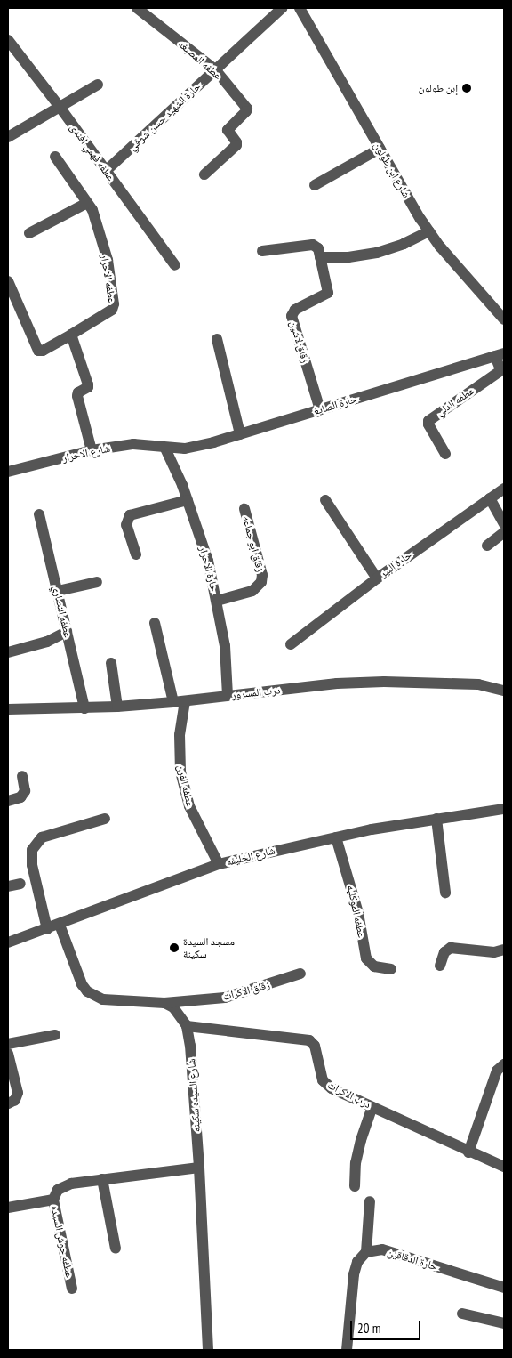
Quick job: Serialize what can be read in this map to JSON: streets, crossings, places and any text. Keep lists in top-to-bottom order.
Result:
{
  "streets": {
    "street": [
      "عطفه المصبغه",
      "حارة الشهيد حسن شوقي",
      "عطفه فهمي افندى",
      "شارع ابن طولون",
      "عطفه الاحرار",
      "زقاق لاشين",
      "عطفه الدلي",
      "حارة الصايغ",
      "شارع الاحرار",
      "زقاق ابو جماعه",
      "حارة البير",
      "حارة الاحرار",
      "عطفه النصاري",
      "درب المسرور",
      "عطفه الفرن",
      "شارع الخليفه",
      "عطفه الموكليه",
      "زقاق الاكرات",
      "درب الاكرات",
      "شارع السيده سكينه",
      "عطفه حوش السيده",
      "حارة الدقاقين"
    ]
  },
  "crossings": [
    ["عطفه المصبغه", "حارة الشهيد حسن شوقي"],
    ["حارة الشهيد حسن شوقي", "عطفه فهمي افندى"],
    ["زقاق لاشين", "حارة الصايغ"],
    ["عطفه الدلي", "حارة الصايغ"],
    ["حارة الصايغ", "شارع الاحرار"],
    ["حارة الصايغ", "حارة الاحرار"],
    ["شارع الاحرار", "حارة الاحرار"],
    ["زقاق ابو جماعه", "حارة الاحرار"],
    ["حارة الاحرار", "درب المسرور"],
    ["عطفه النصاري", "درب المسرور"],
    ["درب المسرور", "عطفه الفرن"],
    ["عطفه الفرن", "شارع الخليفه"],
    ["شارع الخليفه", "عطفه الموكليه"],
    ["زقاق الاكرات", "شارع السيده سكينه"],
    ["درب الاكرات", "شارع السيده سكينه"],
    ["شارع السيده سكينه", "عطفه حوش السيده"]
  ],
  "places": ["إبن طولون", "مسجد السيدة سكينة"],
  "scale_bar": "20 m"
}
